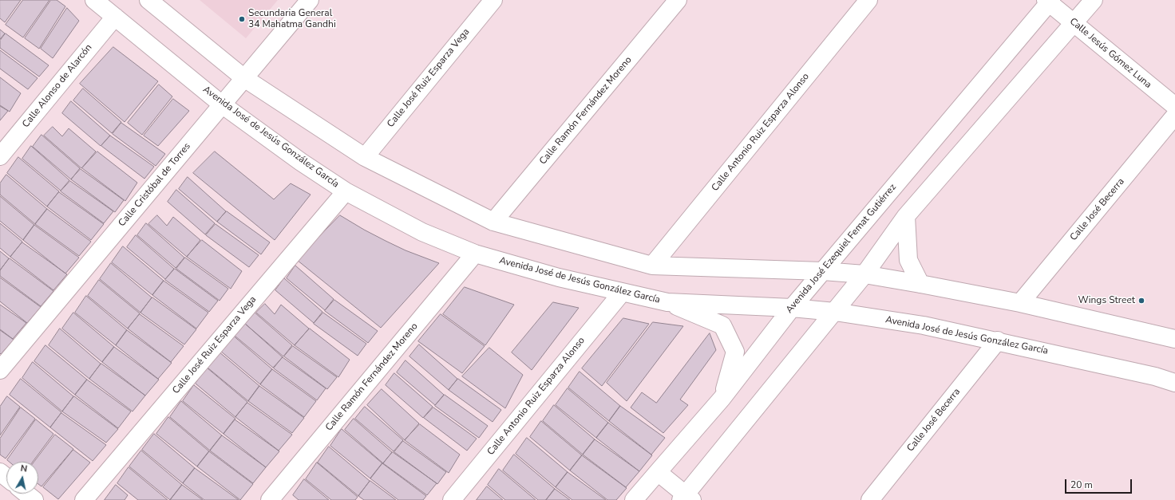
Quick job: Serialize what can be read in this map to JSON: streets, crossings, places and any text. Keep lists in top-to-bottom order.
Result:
{
  "streets": {
    "street": [
      "Calle Jesús Gómez Luna",
      "Calle José Ruiz Esparza Vega",
      "Calle Alonso de Alarcón",
      "Calle Ramón Fernández Moreno",
      "Calle Antonio Ruiz Esparza Alonso",
      "Avenida José de Jesús González García",
      "Calle Cristóbal de Torres",
      "Calle José Becerra",
      "Avenida José Ezequiel Femat Gutiérrez"
    ]
  },
  "crossings": [
    ["Calle Jesús Gómez Luna", "Avenida José Ezequiel Femat Gutiérrez"],
    ["Calle José Ruiz Esparza Vega", "Avenida José de Jesús González García"],
    ["Calle Alonso de Alarcón", "Avenida José de Jesús González García"],
    ["Calle Ramón Fernández Moreno", "Avenida José de Jesús González García"],
    ["Calle Antonio Ruiz Esparza Alonso", "Avenida José de Jesús González García"],
    ["Avenida José de Jesús González García", "Calle Cristóbal de Torres"],
    ["Avenida José de Jesús González García", "Calle José Becerra"],
    ["Avenida José de Jesús González García", "Avenida José Ezequiel Femat Gutiérrez"]
  ],
  "places": ["Secundaria General 34 Mahatma Gandhi", "Wings Street"],
  "scale_bar": "20 m",
  "north": "top"
}
